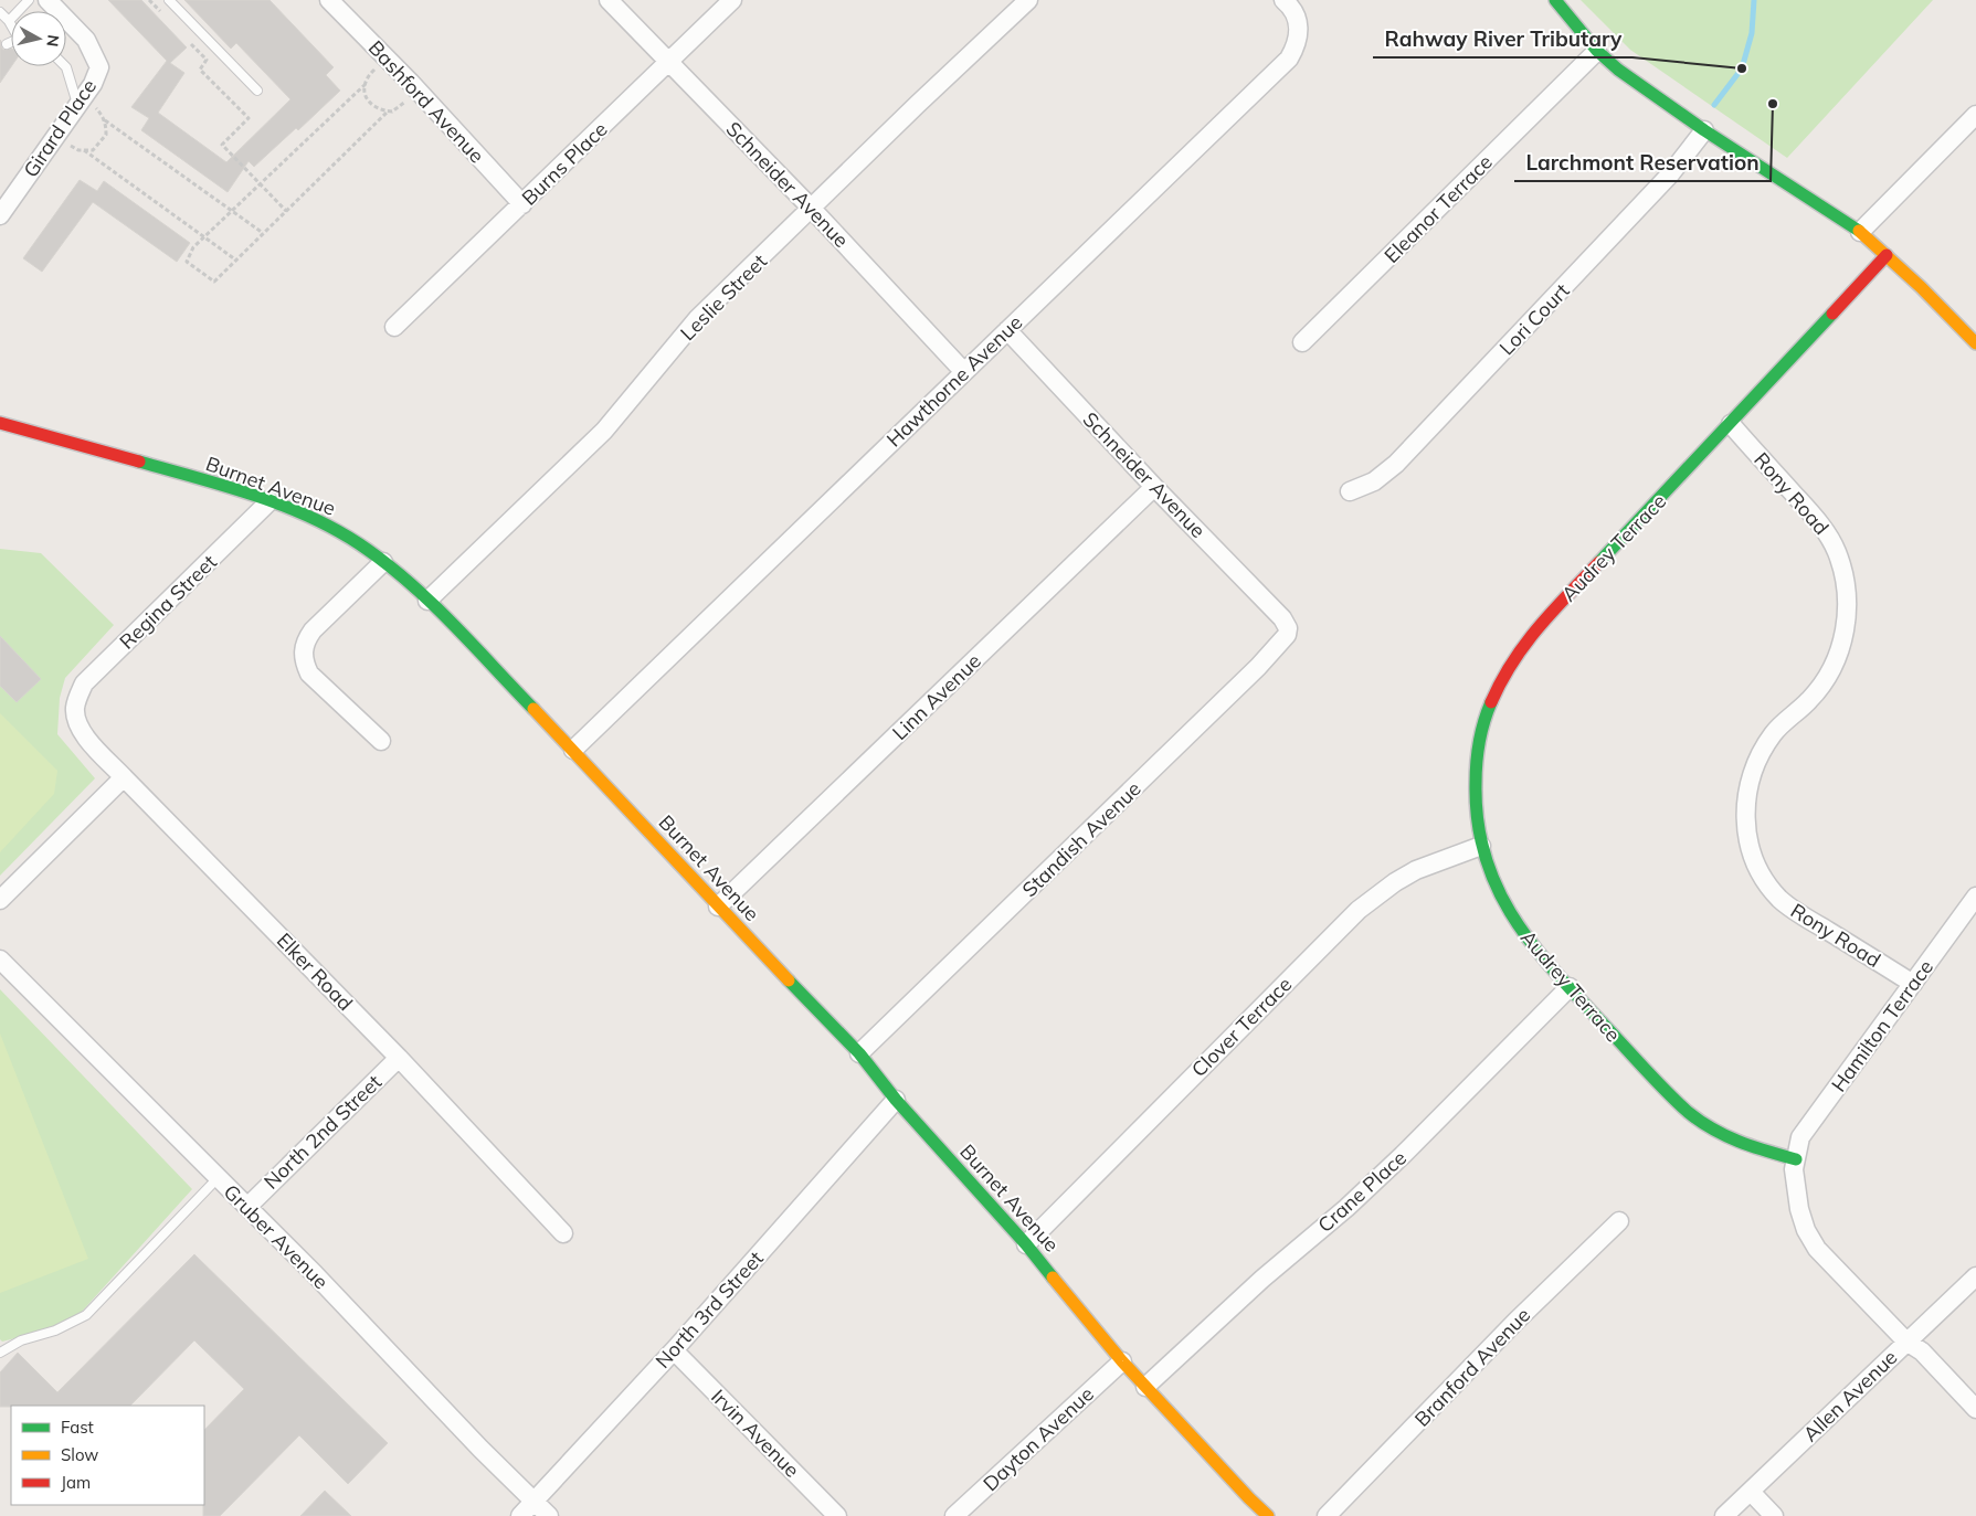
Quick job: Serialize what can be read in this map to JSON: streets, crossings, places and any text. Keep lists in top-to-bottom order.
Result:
{
  "streets": {
    "street": [
      "Bashford Avenue",
      "Girard Place",
      "Burns Place",
      "Schneider Avenue",
      "Eleanor Terrace",
      "Leslie Street",
      "Lori Court",
      "Hawthorne Avenue",
      "Burnet Avenue",
      "Rony Road",
      "Audrey Terrace",
      "Regina Street",
      "Linn Avenue",
      "Standish Avenue",
      "Elker Road",
      "Hamilton Terrace",
      "Clover Terrace",
      "North 2nd Street",
      "Crane Place",
      "Gruber Avenue",
      "North 3rd Street",
      "Branford Avenue",
      "Allen Avenue",
      "Irvin Avenue",
      "Dayton Avenue"
    ]
  },
  "crossings": [
    ["Bashford Avenue", "Burns Place"],
    ["Burns Place", "Schneider Avenue"],
    ["Schneider Avenue", "Leslie Street"],
    ["Schneider Avenue", "Hawthorne Avenue"],
    ["Schneider Avenue", "Linn Avenue"],
    ["Schneider Avenue", "Standish Avenue"],
    ["Leslie Street", "Burnet Avenue"],
    ["Hawthorne Avenue", "Burnet Avenue"],
    ["Burnet Avenue", "Regina Street"],
    ["Burnet Avenue", "Linn Avenue"],
    ["Burnet Avenue", "Standish Avenue"],
    ["Burnet Avenue", "Clover Terrace"],
    ["Burnet Avenue", "Crane Place"],
    ["Burnet Avenue", "North 3rd Street"],
    ["Burnet Avenue", "Dayton Avenue"],
    ["Rony Road", "Audrey Terrace"],
    ["Rony Road", "Hamilton Terrace"],
    ["Audrey Terrace", "Hamilton Terrace"],
    ["Audrey Terrace", "Clover Terrace"],
    ["Audrey Terrace", "Crane Place"],
    ["Regina Street", "Elker Road"],
    ["Elker Road", "North 2nd Street"],
    ["North 2nd Street", "Gruber Avenue"],
    ["Gruber Avenue", "North 3rd Street"],
    ["North 3rd Street", "Irvin Avenue"]
  ],
  "places": ["Rahway River Tributary", "Larchmont Reservation"],
  "legend": ["Fast", "Slow", "Jam"],
  "north": "right"
}
